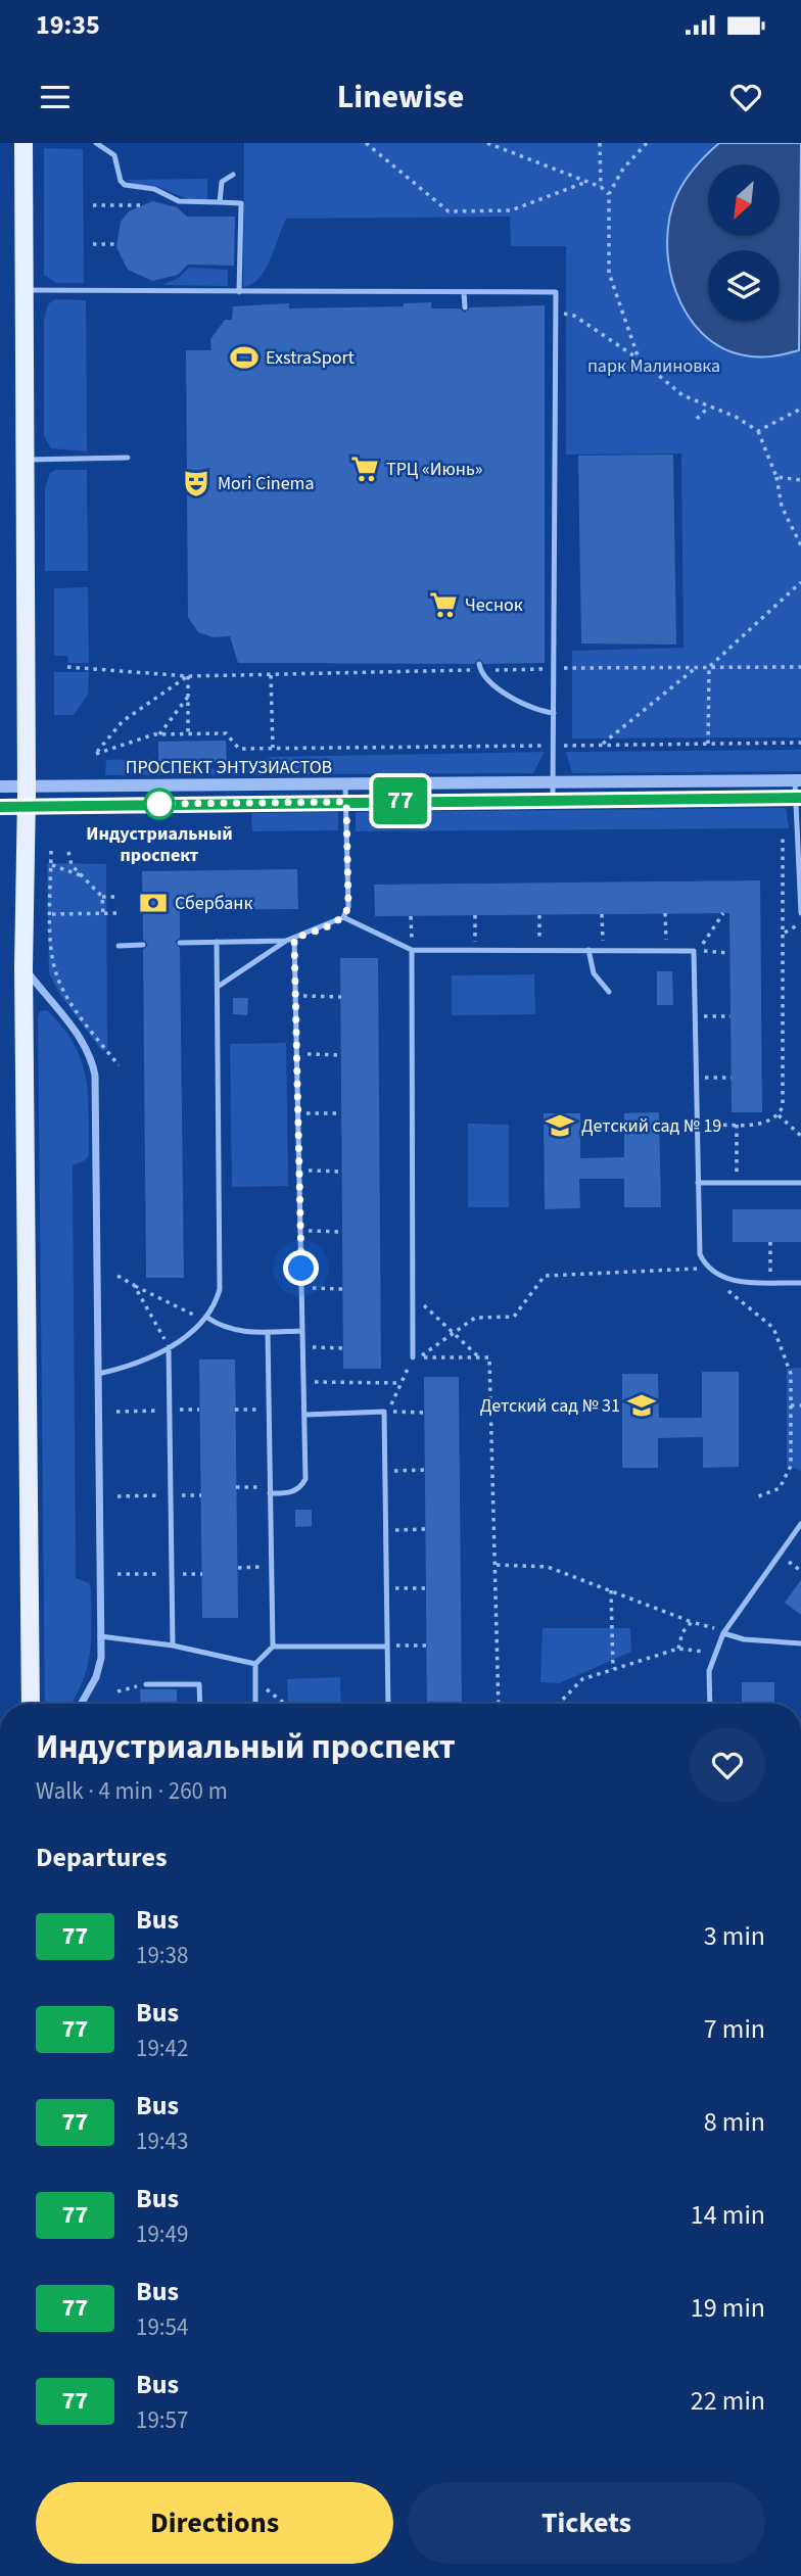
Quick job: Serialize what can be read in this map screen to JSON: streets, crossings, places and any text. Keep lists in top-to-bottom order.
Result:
{
  "streets": {
    "street": ["ПРОСПЕКТ ЭНТУЗИАСТОВ"]
  },
  "parks": ["парк Малиновка"],
  "places": {
    "sports": ["ExstraSport"],
    "supermarket": ["ТРЦ «Июнь»", "Чеснок"],
    "theatre": ["Mori Cinema"],
    "other": ["Индустриальный проспект"],
    "bank": ["Сбербанк"],
    "school or university": ["Детский сад № 19", "Детский сад № 31"]
  },
  "lines": ["bus line 77"],
  "north": "bottom left",
  "page": {
    "status": "19:35",
    "header": "Linewise",
    "on_map": "77",
    "heading": [
      ["Индустриальный проспект", "Walk · 4 min · 260 m"],
      "Departures"
    ],
    "list": [
      {
        "mark": "77",
        "name": "Bus",
        "note": "19:38",
        "value": "3 min"
      },
      {
        "mark": "77",
        "name": "Bus",
        "note": "19:42",
        "value": "7 min"
      },
      {
        "mark": "77",
        "name": "Bus",
        "note": "19:43",
        "value": "8 min"
      },
      {
        "mark": "77",
        "name": "Bus",
        "note": "19:49",
        "value": "14 min"
      },
      {
        "mark": "77",
        "name": "Bus",
        "note": "19:54",
        "value": "19 min"
      },
      {
        "mark": "77",
        "name": "Bus",
        "note": "19:57",
        "value": "22 min"
      }
    ],
    "buttons": ["Directions", "Tickets"]
  }
}
